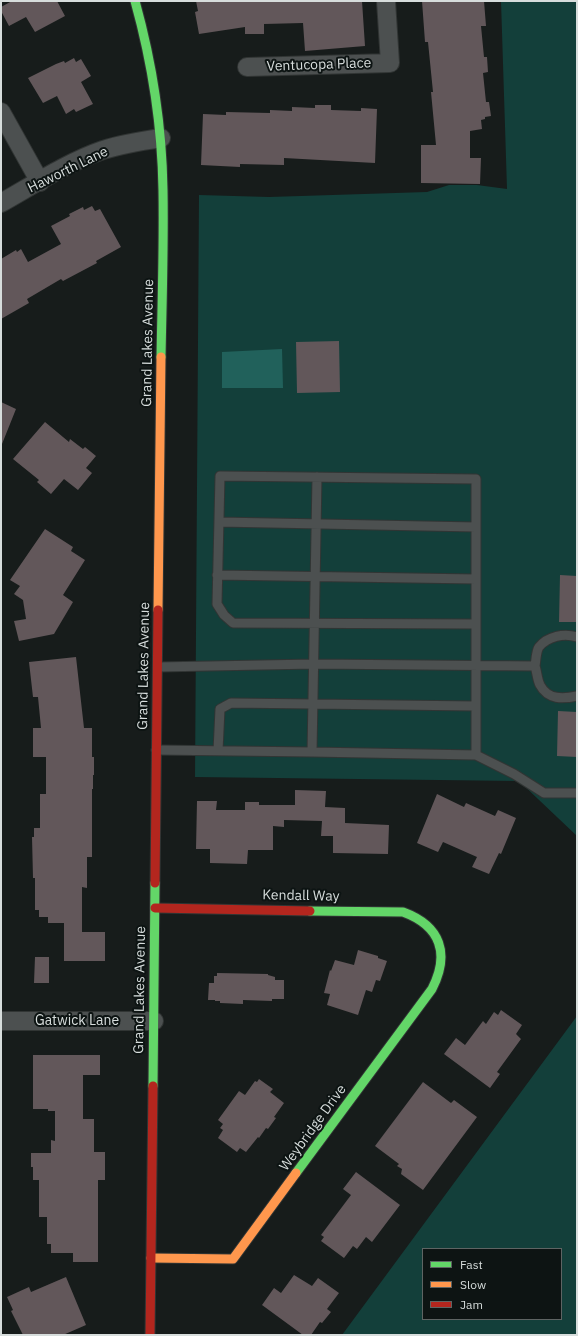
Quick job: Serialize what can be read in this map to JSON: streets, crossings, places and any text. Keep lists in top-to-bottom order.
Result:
{
  "streets": {
    "street": [
      "Ventucopa Place",
      "Haworth Lane",
      "Grand Lakes Avenue",
      "Kendall Way",
      "Gatwick Lane",
      "Weybridge Drive"
    ]
  },
  "crossings": [
    ["Haworth Lane", "Grand Lakes Avenue"],
    ["Grand Lakes Avenue", "Kendall Way"],
    ["Grand Lakes Avenue", "Gatwick Lane"],
    ["Grand Lakes Avenue", "Weybridge Drive"],
    ["Kendall Way", "Weybridge Drive"]
  ],
  "legend": ["Fast", "Slow", "Jam"]
}
